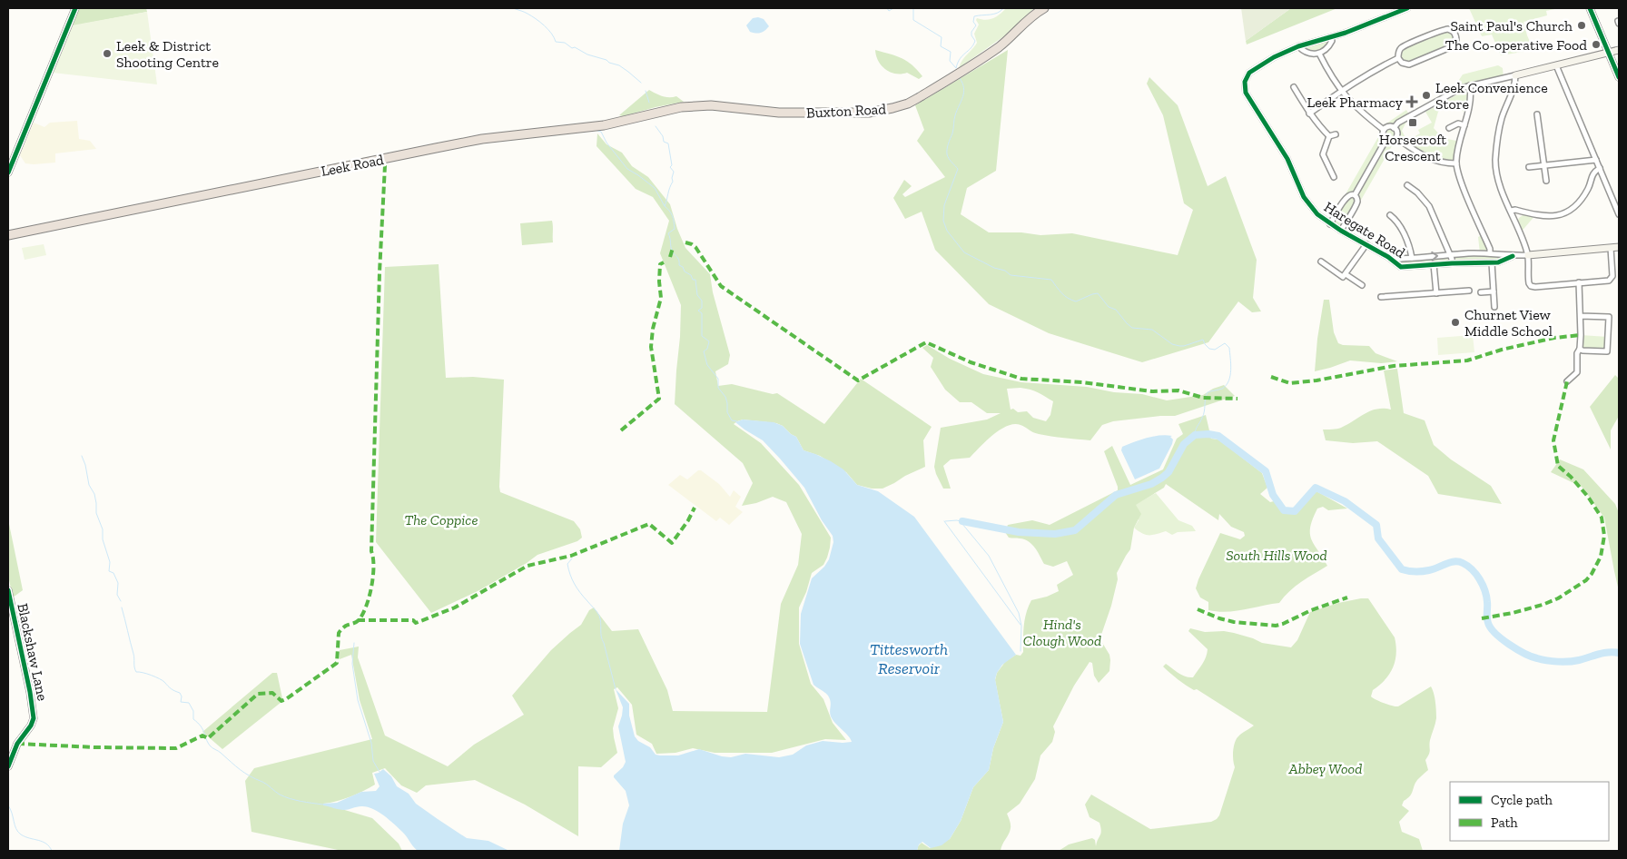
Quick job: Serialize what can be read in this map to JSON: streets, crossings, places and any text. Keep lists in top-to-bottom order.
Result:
{
  "streets": {
    "highway": ["Buxton Road", "Leek Road"],
    "street": ["Haregate Road", "Blackshaw Lane"]
  },
  "crossings": [
    ["Buxton Road", "Leek Road"]
  ],
  "water": ["Tittesworth Reservoir"],
  "parks": [
    "The Coppice",
    "South Hills Wood",
    "Hind's Clough Wood",
    "Abbey Wood"
  ],
  "places": {
    "other": [
      "Saint Paul's Church",
      "The Co-operative Food",
      "Leek & District Shooting Centre",
      "Leek Convenience Store",
      "Churnet View Middle School"
    ],
    "health": ["Leek Pharmacy"],
    "transit": ["Horsecroft Crescent"]
  },
  "legend": ["Cycle path", "Path"]
}
